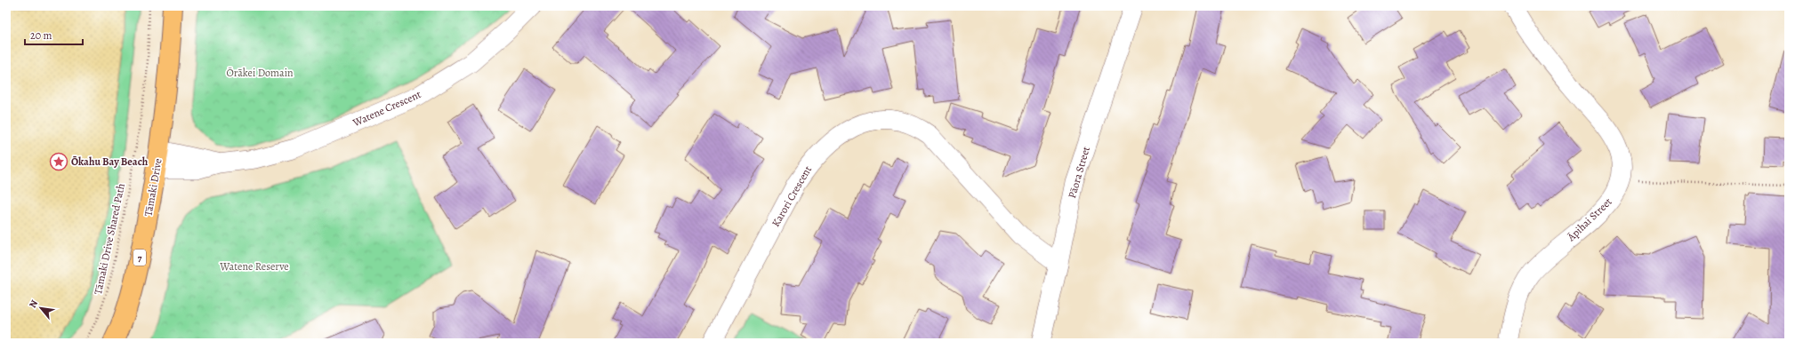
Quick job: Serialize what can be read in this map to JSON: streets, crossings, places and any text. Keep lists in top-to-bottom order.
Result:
{
  "streets": {
    "main road": ["Tāmaki Drive", "7"],
    "street": [
      "Watene Crescent",
      "Pāora Street",
      "Karori Crescent",
      "Āpihai Street"
    ],
    "path": ["Tāmaki Drive Shared Path"]
  },
  "crossings": [
    ["Watene Crescent", "Tāmaki Drive"],
    ["Pāora Street", "Karori Crescent"]
  ],
  "parks": ["Ōrākei Domain", "Watene Reserve"],
  "places": {
    "place": ["Ōkahu Bay Beach"]
  },
  "scale_bar": "20 m",
  "north": "top left"
}
